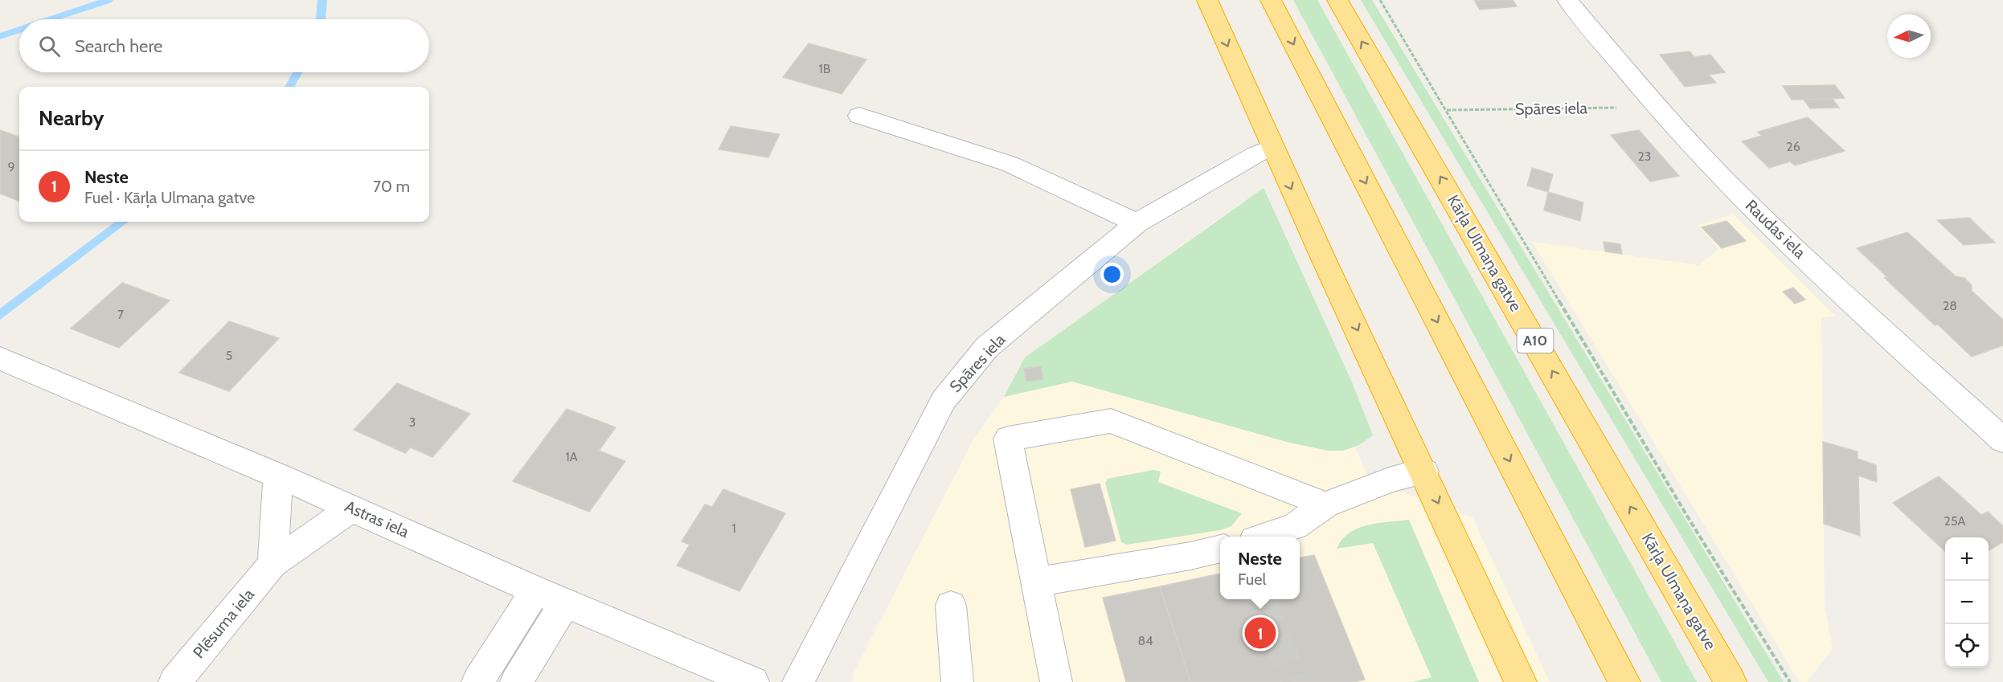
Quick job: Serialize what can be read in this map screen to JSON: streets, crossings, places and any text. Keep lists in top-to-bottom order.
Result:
{
  "streets": {
    "highway": ["Kārļa Ulmaņa gatve", "A10"],
    "street": [
      "Spāres iela",
      "Raudas iela",
      "Astras iela",
      "Plēsuma iela"
    ]
  },
  "crossings": [
    ["Spāres iela", "Raudas iela"],
    ["Astras iela", "Plēsuma iela"]
  ],
  "house_numbers": [
    "1B",
    "26",
    "23",
    "9",
    "28",
    "7",
    "5",
    "3",
    "1A",
    "25A",
    "1",
    "84"
  ],
  "north": "left",
  "page": {
    "search": "Search here",
    "heading": "Nearby",
    "list": [
      {
        "mark": "1",
        "name": "Neste",
        "note": "Fuel · Kārļa Ulmaņa gatve",
        "value": "70 m"
      }
    ],
    "popup": ["Neste", "Fuel"],
    "map_buttons": ["+", "−"],
    "pins": "1"
  }
}
